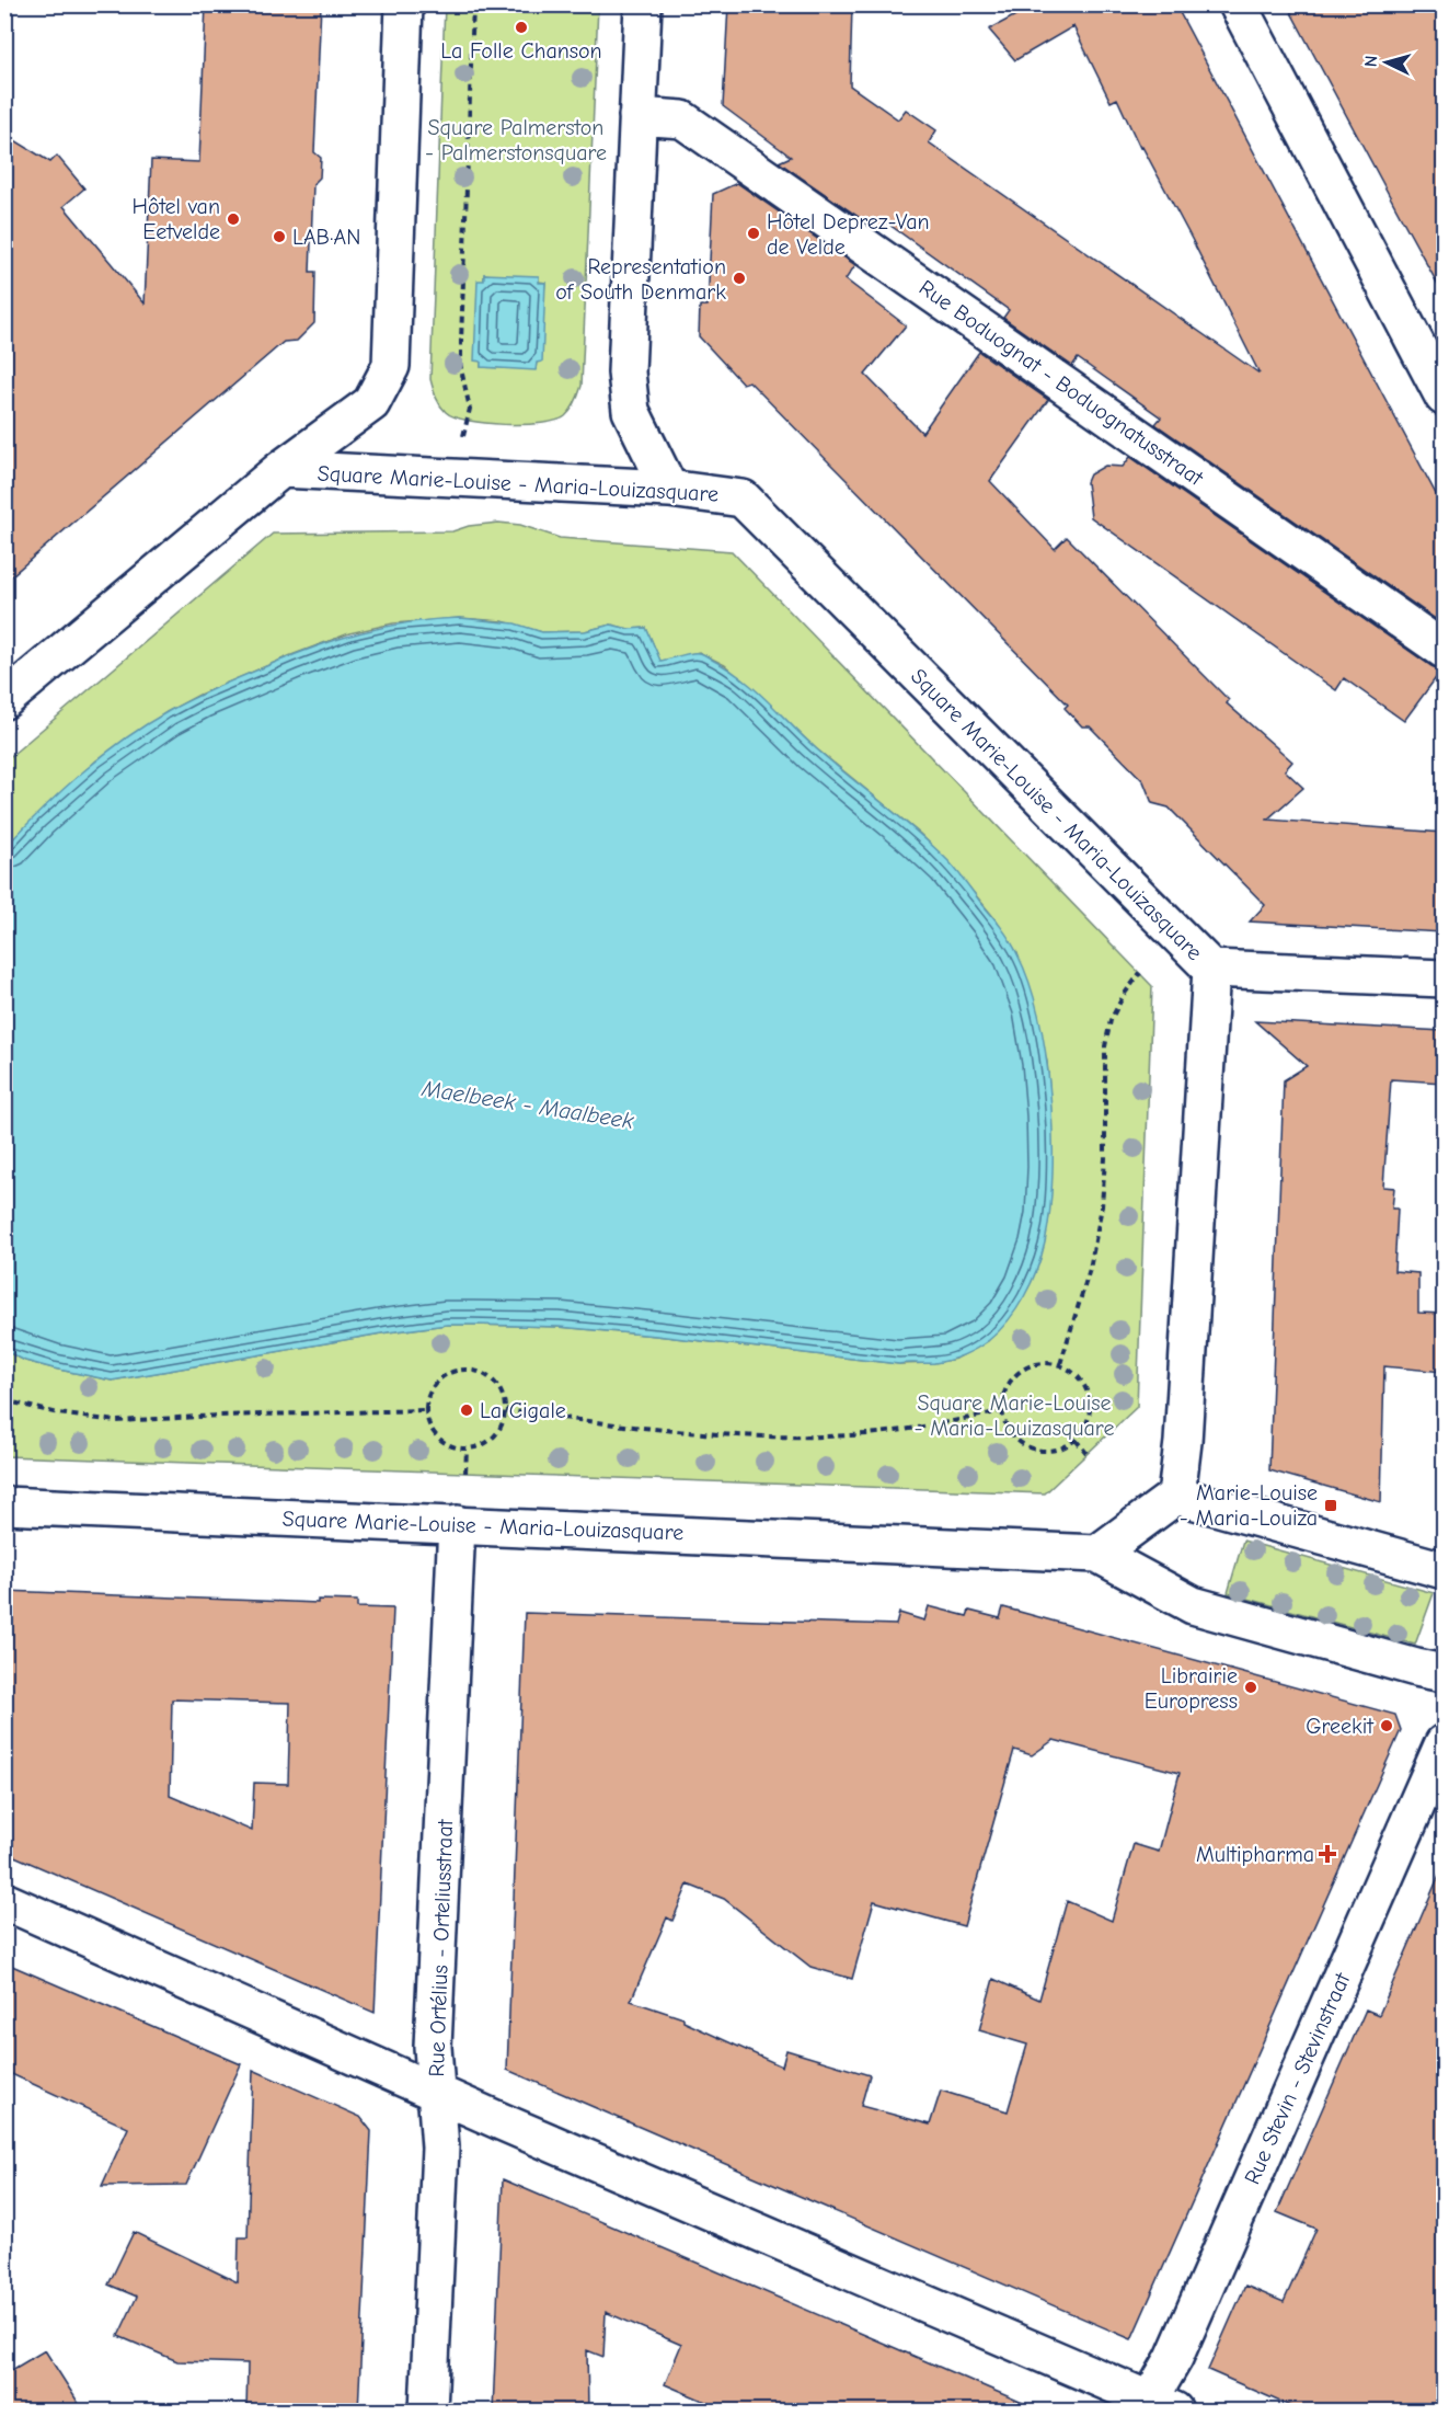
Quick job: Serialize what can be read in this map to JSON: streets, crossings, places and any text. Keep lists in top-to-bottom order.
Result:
{
  "streets": {
    "street": [
      "Rue Boduognat - Boduognatusstraat",
      "Square Marie-Louise - Maria-Louizasquare",
      "Rue Ortélius - Orteliusstraat",
      "Rue Stevin - Stevinstraat"
    ]
  },
  "crossings": [
    ["Square Marie-Louise - Maria-Louizasquare", "Rue Ortélius - Orteliusstraat"]
  ],
  "water": ["Maelbeek - Maalbeek"],
  "parks": ["Square Palmerston - Palmerstonsquare", "Square Marie-Louise - Maria-Louizasquare"],
  "places": {
    "other": [
      "La Folle Chanson",
      "Hôtel van Eetvelde",
      "Hôtel Deprez-Van de Velde",
      "LAB·AN",
      "Representation of South Denmark",
      "La Cigale",
      "Librairie Europress",
      "Greekit"
    ],
    "transit": ["Marie-Louise - Maria-Louiza"],
    "health": ["Multipharma"]
  },
  "north": "left"
}
